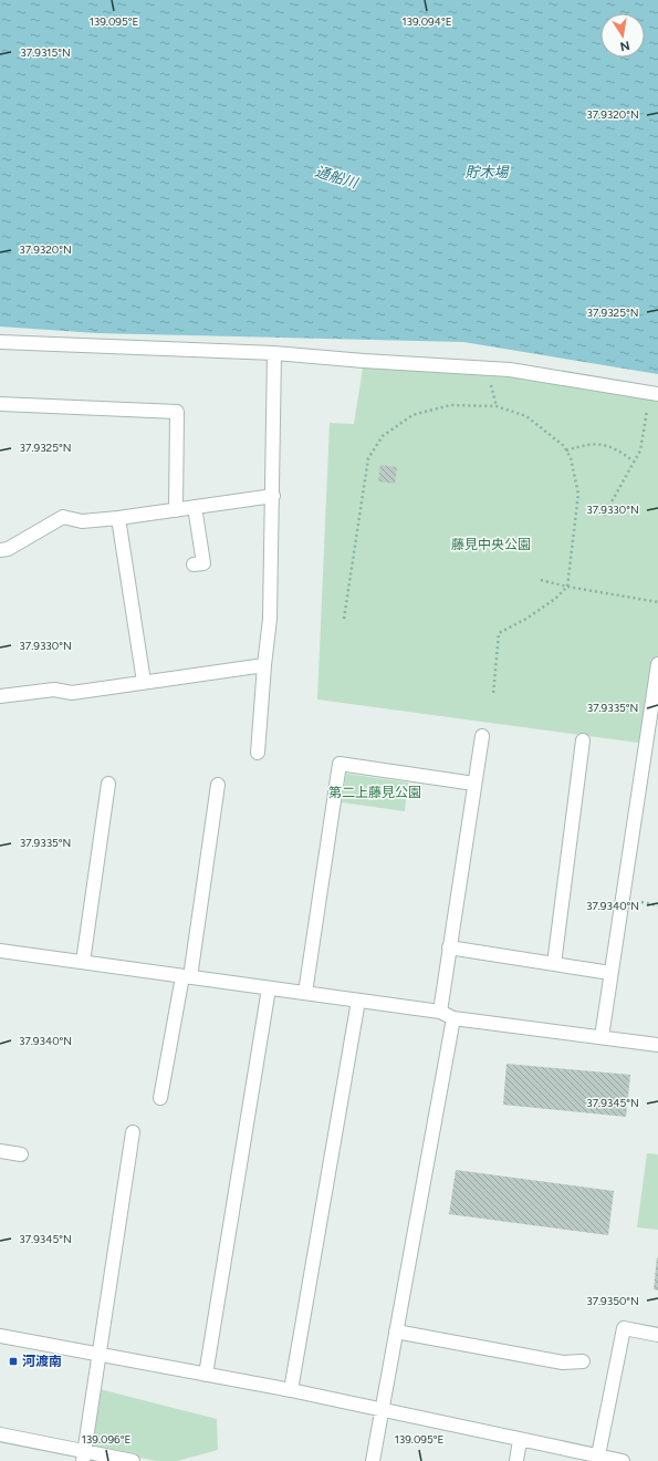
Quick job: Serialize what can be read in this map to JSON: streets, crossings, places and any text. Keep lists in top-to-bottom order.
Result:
{
  "water": ["貯木場", "通船川"],
  "parks": ["藤見中央公園", "第二上藤見公園"],
  "places": {
    "transit": ["河渡南"]
  },
  "north": "bottom",
  "coordinates": [
    "139.095°E",
    "139.094°E",
    "37.9315°N",
    "37.9320°N",
    "37.9325°N",
    "37.9330°N",
    "37.9335°N",
    "37.9340°N",
    "37.9345°N",
    "37.9350°N",
    "139.096°E"
  ]
}
